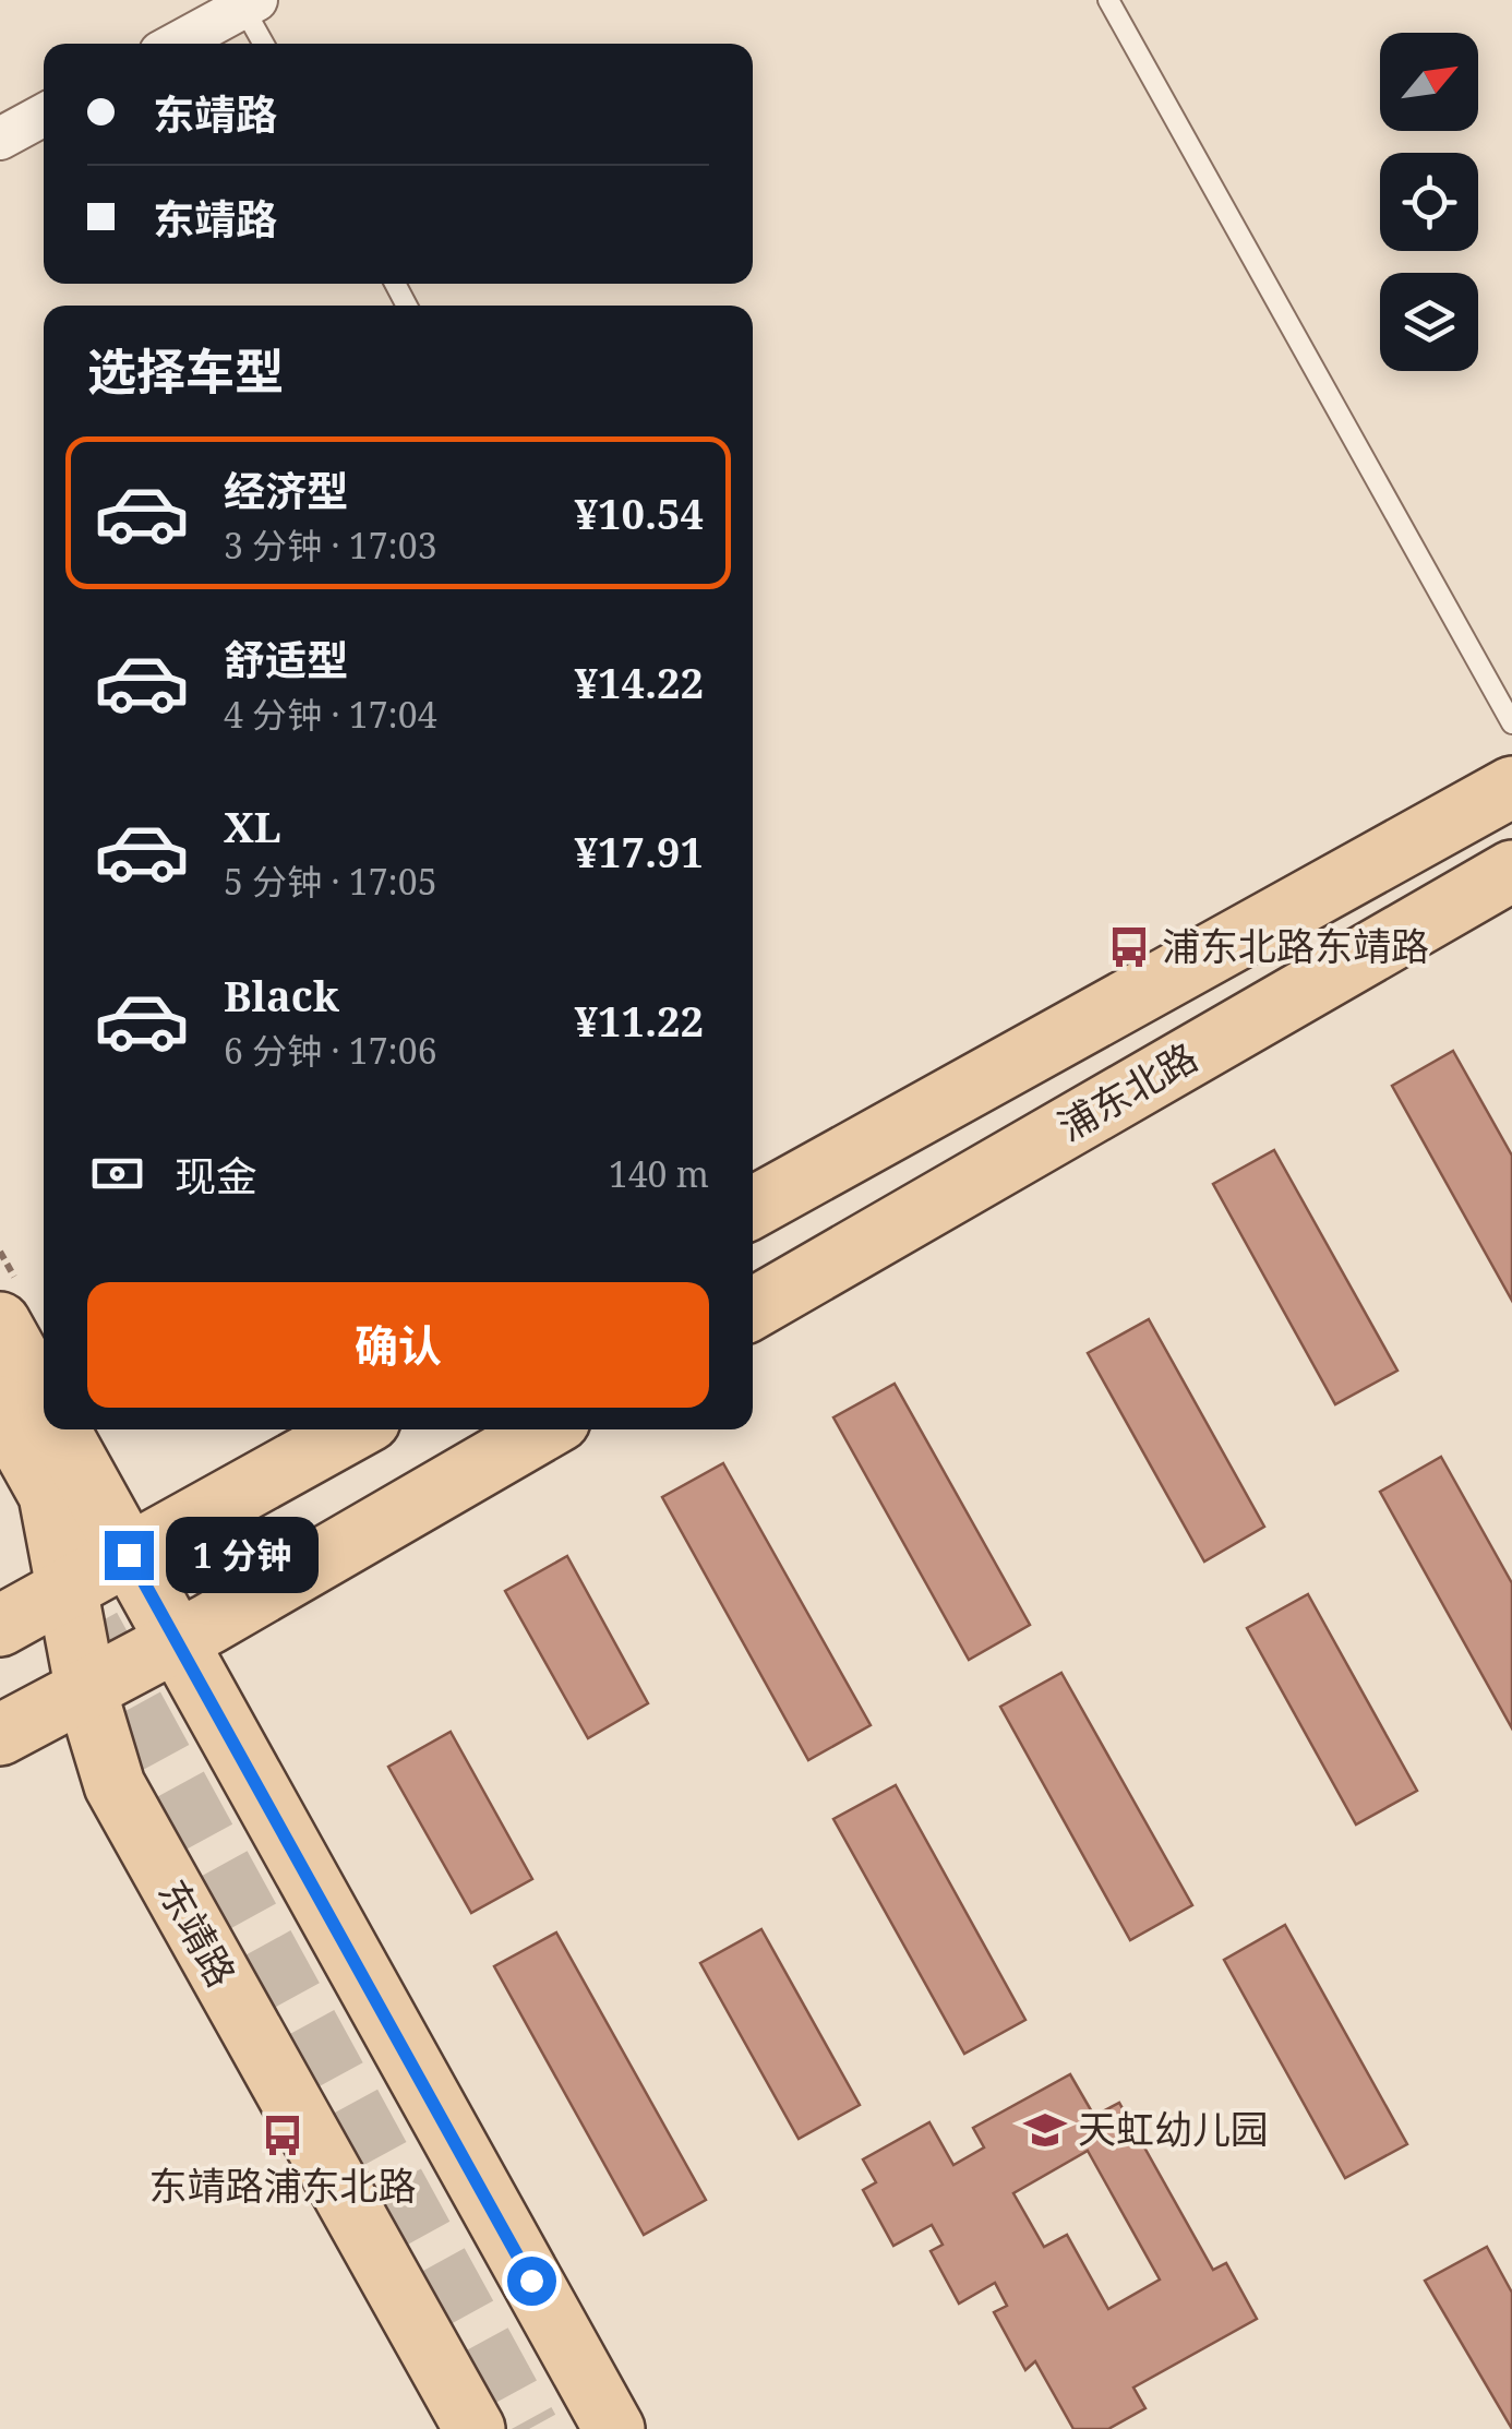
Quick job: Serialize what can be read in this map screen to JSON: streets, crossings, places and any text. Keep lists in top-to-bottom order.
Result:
{
  "streets": {
    "main road": ["浦东北路", "东靖路"]
  },
  "places": {
    "bus stop": ["浦东北路东靖路", "东靖路浦东北路"],
    "school or university": ["天虹幼儿园"]
  },
  "north": "top right",
  "page": {
    "banner": ["东靖路", "东靖路"],
    "heading": "选择车型",
    "list": [
      {
        "name": "经济型",
        "note": "3 分钟 · 17:03",
        "value": "¥10.54"
      },
      {
        "name": "舒适型",
        "note": "4 分钟 · 17:04",
        "value": "¥14.22"
      },
      {
        "name": "XL",
        "note": "5 分钟 · 17:05",
        "value": "¥17.91"
      },
      {
        "name": "Black",
        "note": "6 分钟 · 17:06",
        "value": "¥11.22"
      }
    ],
    "pay": ["现金", "140 m"],
    "buttons": "确认",
    "bubble": "1 分钟"
  }
}
